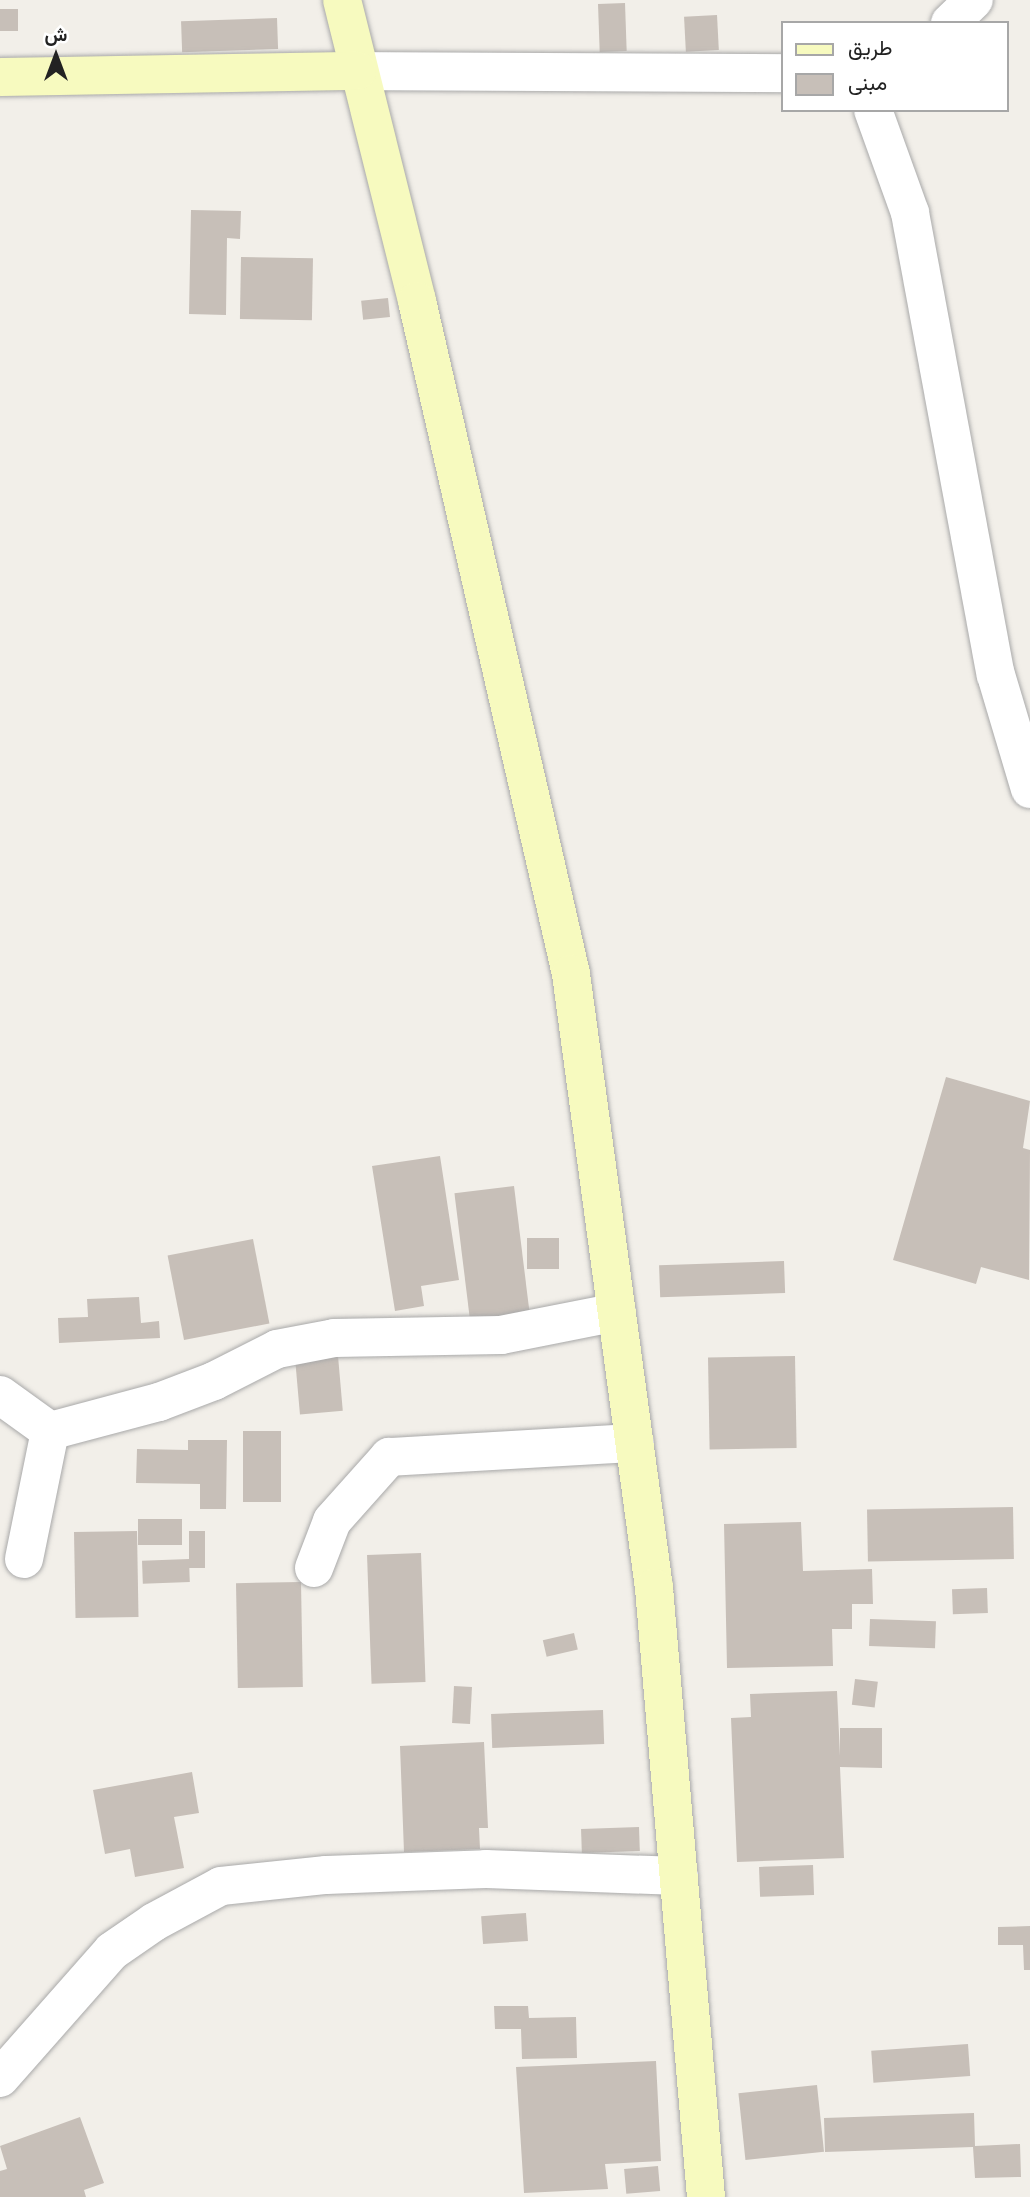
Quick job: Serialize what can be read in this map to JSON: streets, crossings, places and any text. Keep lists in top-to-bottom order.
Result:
{
  "legend": ["طريق", "مبنى"],
  "north": "top"
}
